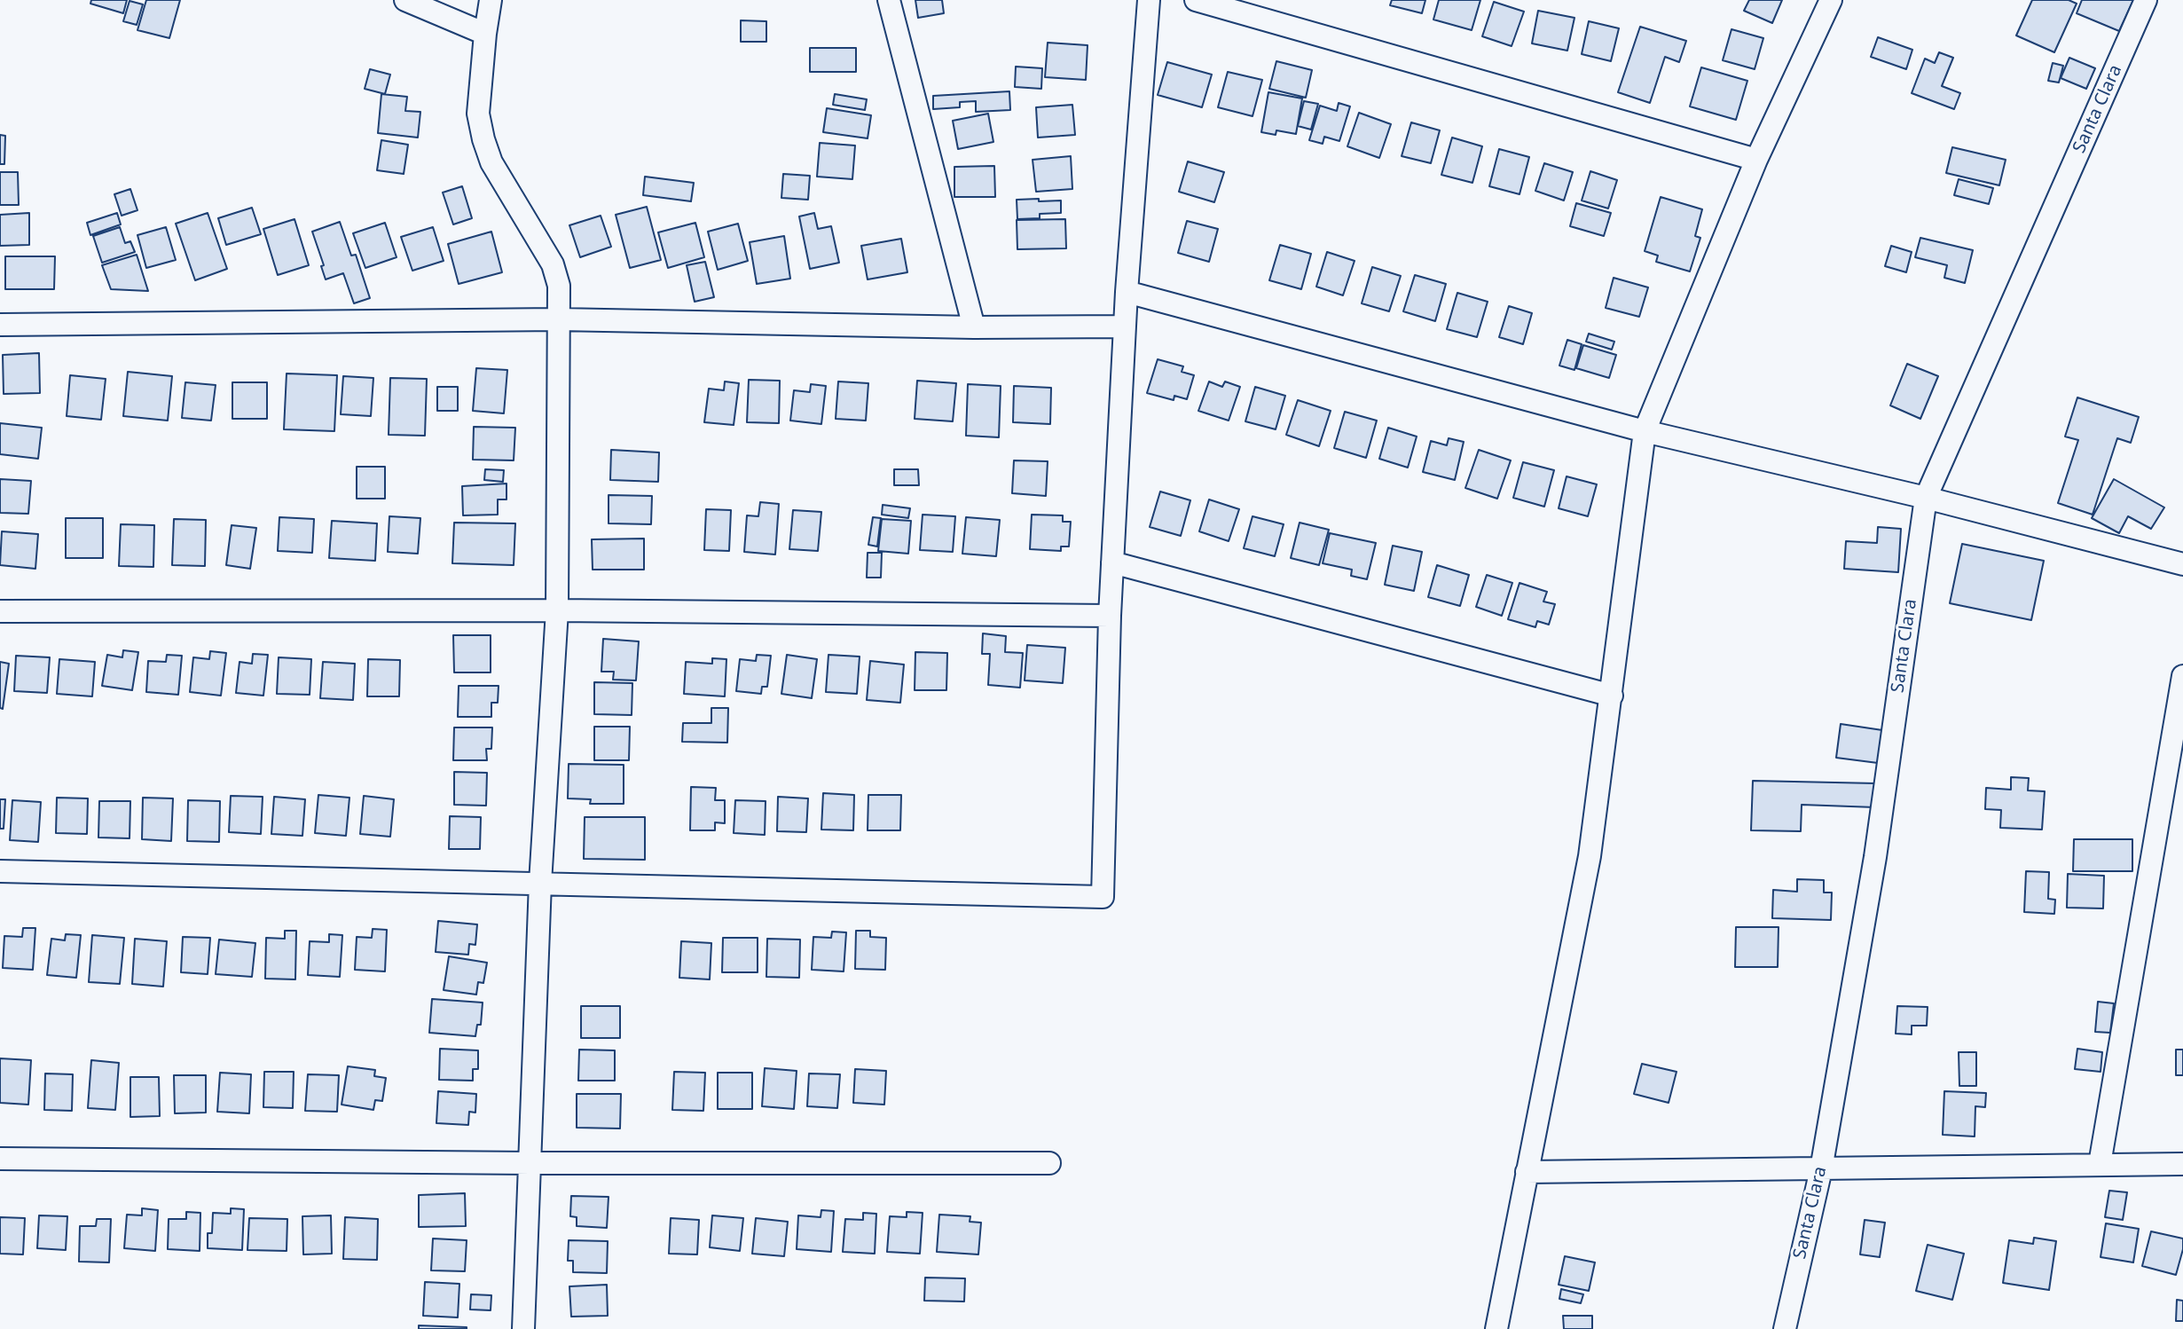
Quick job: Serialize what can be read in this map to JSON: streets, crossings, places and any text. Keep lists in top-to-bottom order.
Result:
{
  "streets": {
    "street": ["Santa Clara"]
  }
}
